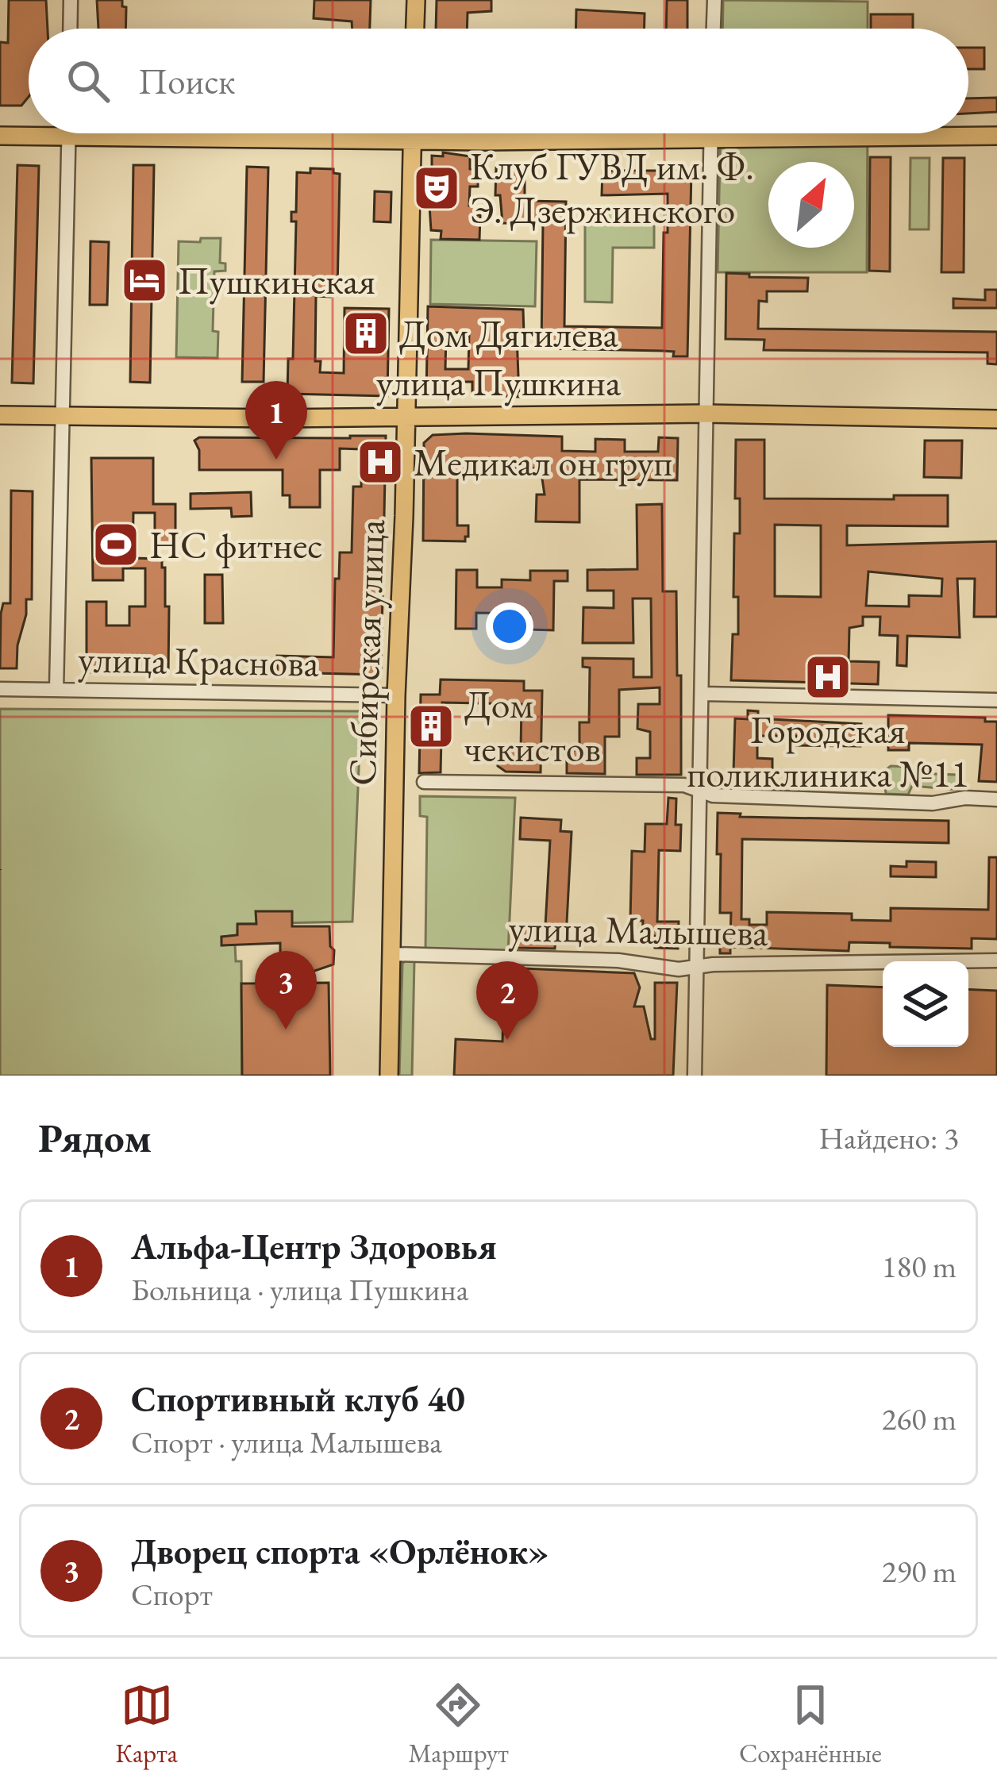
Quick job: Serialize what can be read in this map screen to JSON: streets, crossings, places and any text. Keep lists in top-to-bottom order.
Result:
{
  "streets": {
    "main road": ["улица Пушкина", "Сибирская улица"],
    "street": ["улица Краснова", "улица Малышева"]
  },
  "crossings": [
    ["улица Пушкина", "Сибирская улица"],
    ["Сибирская улица", "улица Краснова"],
    ["Сибирская улица", "улица Малышева"]
  ],
  "places": {
    "theatre": ["Клуб ГУВД им. Ф. Э. Дзержинского"],
    "hotel": ["Пушкинская"],
    "building": ["Дом Дягилева", "Дом чекистов"],
    "hospital": ["Медикал он груп", "Городская поликлиника №11"],
    "sports": ["НС фитнес"]
  },
  "north": "top right",
  "page": {
    "search": "Поиск",
    "pins": ["1", "3", "2"],
    "heading": ["Рядом", "Найдено: 3"],
    "list": [
      {
        "mark": "1",
        "name": "Альфа-Центр Здоровья",
        "note": "Больница · улица Пушкина",
        "value": "180 m"
      },
      {
        "mark": "2",
        "name": "Спортивный клуб 40",
        "note": "Спорт · улица Малышева",
        "value": "260 m"
      },
      {
        "mark": "3",
        "name": "Дворец спорта «Орлёнок»",
        "note": "Спорт",
        "value": "290 m"
      }
    ],
    "nav": ["Карта", "Маршрут", "Сохранённые"]
  }
}
